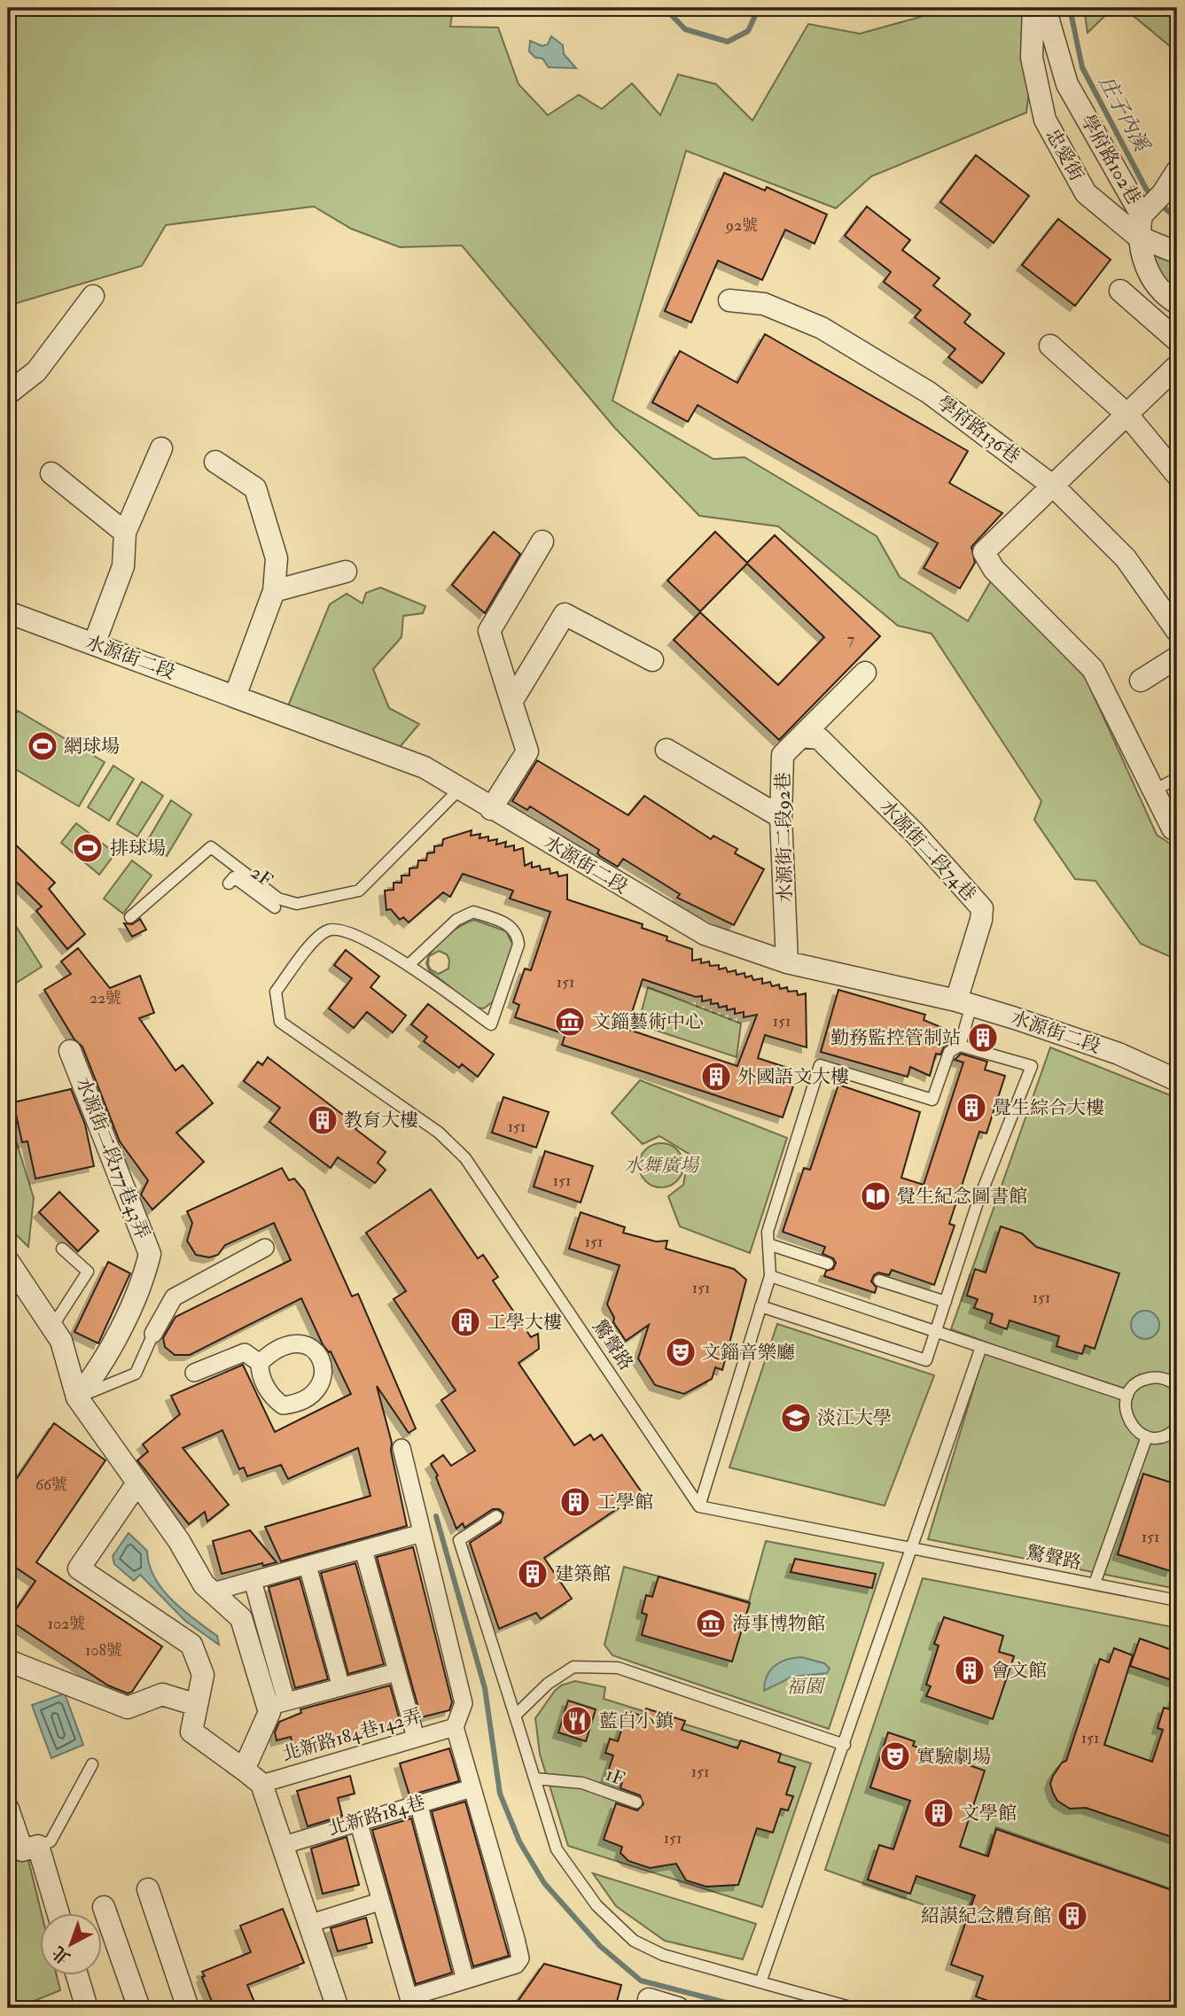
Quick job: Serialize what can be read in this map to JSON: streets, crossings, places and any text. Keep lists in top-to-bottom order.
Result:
{
  "streets": {
    "street": [
      "忠愛街",
      "學府路102巷",
      "學府路136巷",
      "水源街二段",
      "水源街二段92巷",
      "水源街二段74巷",
      "水源街二段177巷43弄",
      "北新路184巷142弄",
      "北新路184巷"
    ],
    "lane": ["2F", "驚聲路", "1F"]
  },
  "crossings": [
    ["忠愛街", "學府路102巷"],
    ["水源街二段", "水源街二段92巷"],
    ["水源街二段", "水源街二段74巷"],
    ["水源街二段92巷", "水源街二段74巷"]
  ],
  "water": ["庄子內溪"],
  "parks": ["水舞廣場", "福園"],
  "places": {
    "sports": ["網球場", "排球場"],
    "museum": ["文錙藝術中心", "海事博物館"],
    "building": [
      "勤務監控管制站",
      "外國語文大樓",
      "覺生綜合大樓",
      "教育大樓",
      "工學大樓",
      "工學館",
      "建築館",
      "會文館",
      "文學館",
      "紹謨紀念體育館"
    ],
    "library": ["覺生紀念圖書館"],
    "theatre": ["文錙音樂廳", "實驗劇場"],
    "school or university": ["淡江大學"],
    "restaurant": ["藍白小鎮"]
  },
  "house_numbers": [
    "92號",
    "7",
    "151",
    "22號",
    "151",
    "151",
    "151",
    "151",
    "151",
    "151",
    "66號",
    "151",
    "102號",
    "108號",
    "151",
    "151",
    "151"
  ],
  "north": "bottom left"
}
